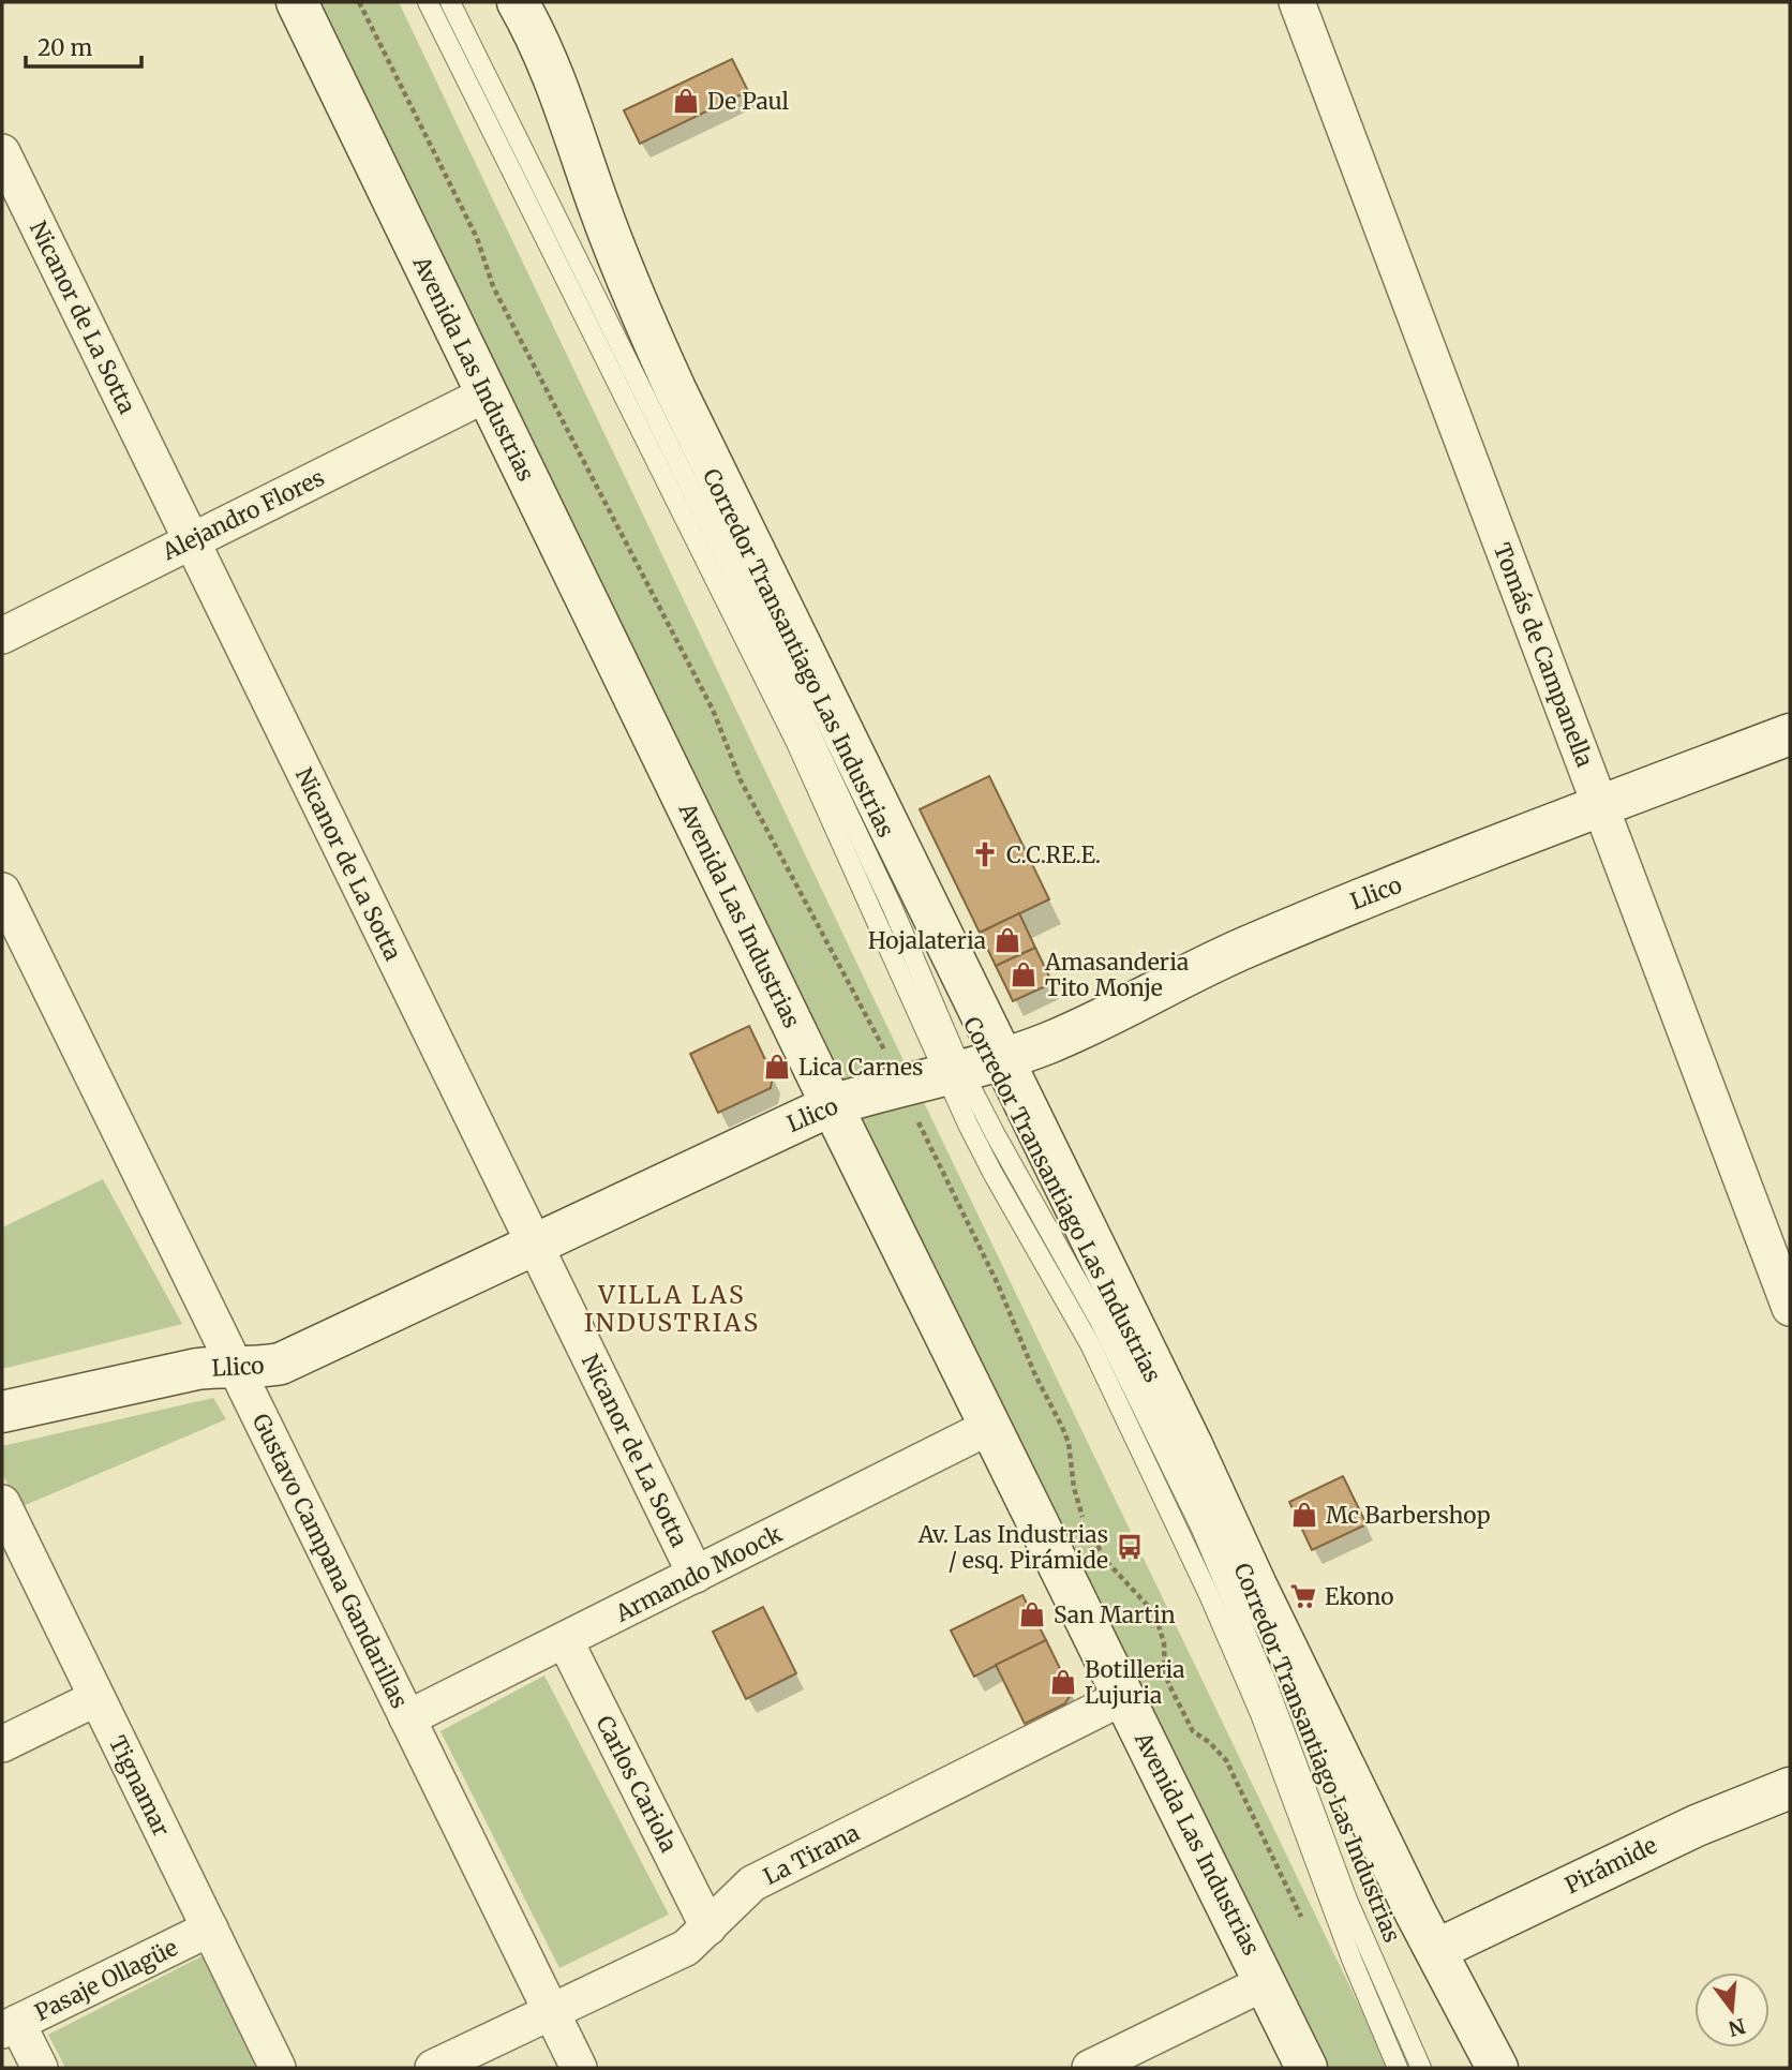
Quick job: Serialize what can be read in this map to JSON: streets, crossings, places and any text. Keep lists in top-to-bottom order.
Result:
{
  "streets": {
    "main road": ["Avenida Las Industrias", "Llico", "Pirámide"],
    "street": [
      "Nicanor de La Sotta",
      "Alejandro Flores",
      "Tomás de Campanella",
      "Gustavo Campana Gandarillas",
      "Armando Moock",
      "Carlos Cariola",
      "Tignamar",
      "La Tirana",
      "Pasaje Ollagüe"
    ],
    "lane": ["Corredor Transantiago Las Industrias"]
  },
  "crossings": [
    ["Nicanor de La Sotta", "Alejandro Flores"],
    ["Nicanor de La Sotta", "Llico"],
    ["Nicanor de La Sotta", "Armando Moock"],
    ["Avenida Las Industrias", "Alejandro Flores"],
    ["Avenida Las Industrias", "Llico"],
    ["Avenida Las Industrias", "Armando Moock"],
    ["Avenida Las Industrias", "La Tirana"],
    ["Corredor Transantiago Las Industrias", "Llico"],
    ["Tomás de Campanella", "Llico"],
    ["Llico", "Gustavo Campana Gandarillas"],
    ["Gustavo Campana Gandarillas", "Armando Moock"],
    ["Gustavo Campana Gandarillas", "La Tirana"],
    ["Armando Moock", "Carlos Cariola"],
    ["Carlos Cariola", "La Tirana"],
    ["Tignamar", "Pasaje Ollagüe"]
  ],
  "districts": ["VILLA LAS INDUSTRIAS"],
  "places": {
    "shop": [
      "De Paul",
      "Hojalateria",
      "Amasanderia Tito Monje",
      "Lica Carnes",
      "Mc Barbershop",
      "San Martin",
      "Botilleria Lujuria"
    ],
    "church": ["C.C.RE.E."],
    "bus stop": ["Av. Las Industrias / esq. Pirámide"],
    "supermarket": ["Ekono"]
  },
  "scale_bar": "20 m",
  "north": "bottom"
}
